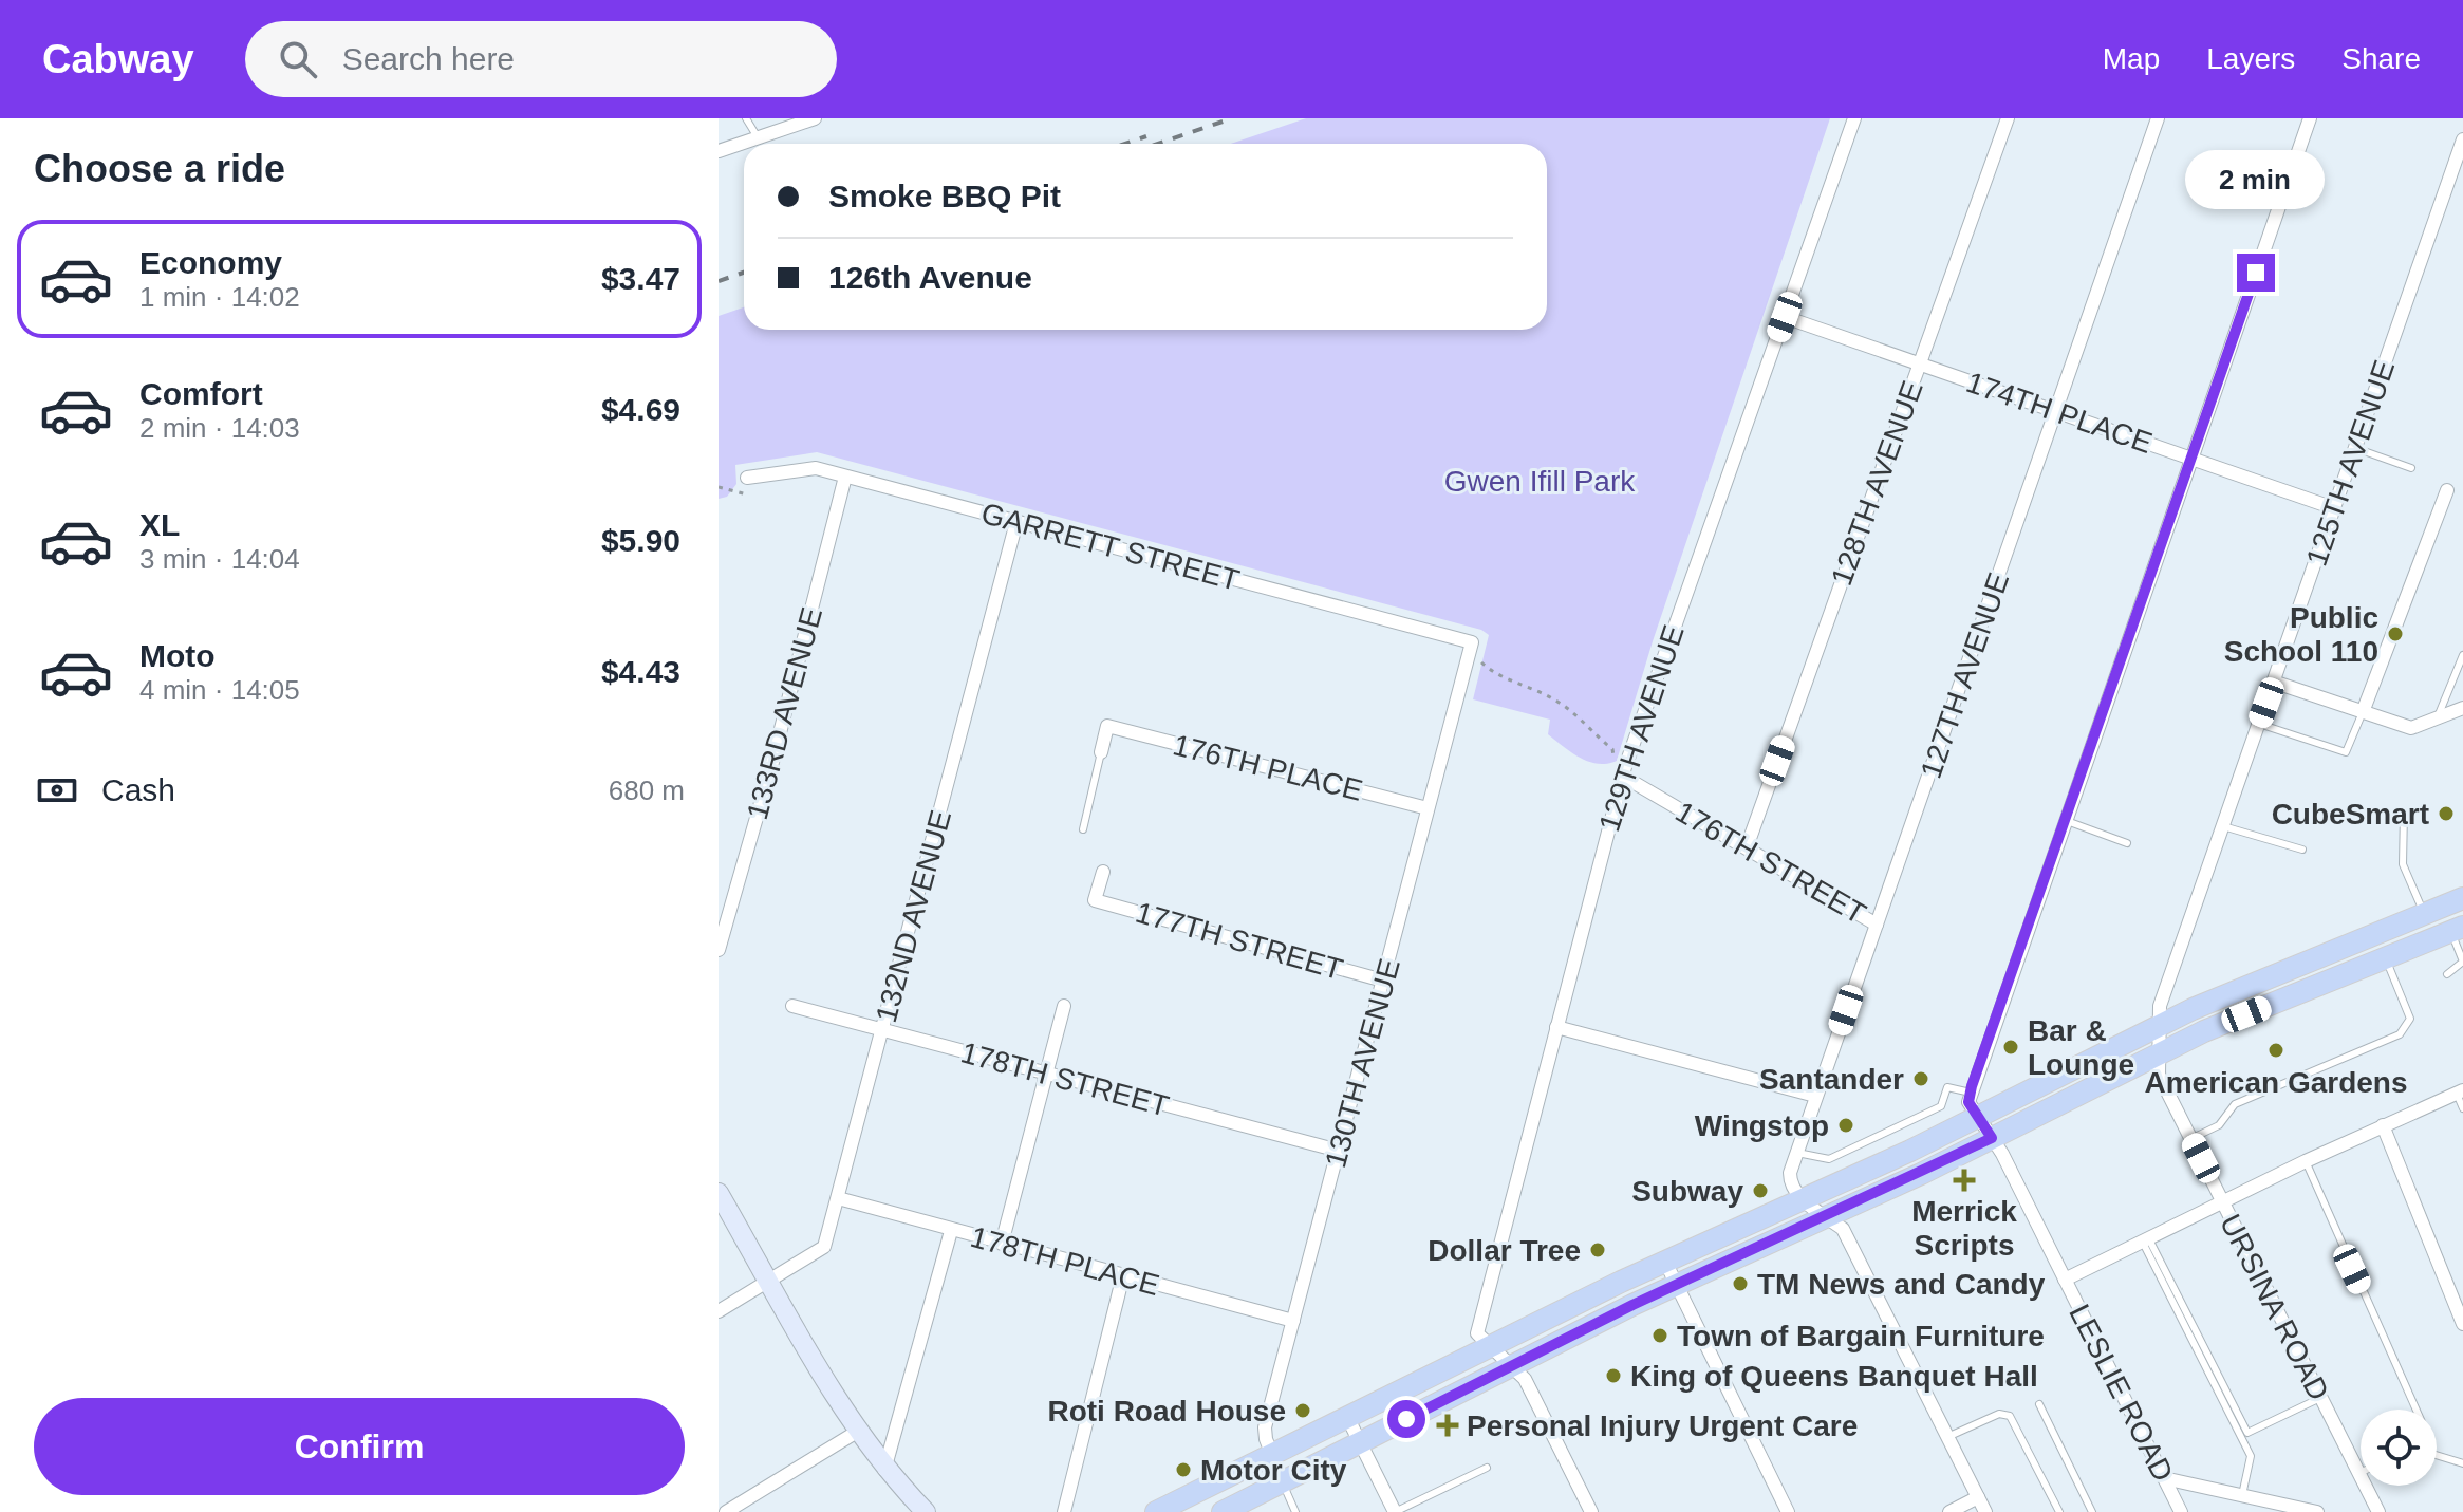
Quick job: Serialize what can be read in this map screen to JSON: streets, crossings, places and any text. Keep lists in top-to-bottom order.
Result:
{
  "streets": {
    "street": [
      "174TH PLACE",
      "125TH AVENUE",
      "128TH AVENUE",
      "GARRETT STREET",
      "127TH AVENUE",
      "133RD AVENUE",
      "129TH AVENUE",
      "176TH PLACE",
      "176TH STREET",
      "132ND AVENUE",
      "177TH STREET",
      "130TH AVENUE",
      "178TH STREET",
      "178TH PLACE",
      "URSINA ROAD",
      "LESLIE ROAD"
    ]
  },
  "crossings": [
    ["174TH PLACE", "125TH AVENUE"],
    ["174TH PLACE", "128TH AVENUE"],
    ["174TH PLACE", "127TH AVENUE"],
    ["174TH PLACE", "129TH AVENUE"],
    ["125TH AVENUE", "URSINA ROAD"],
    ["128TH AVENUE", "176TH STREET"],
    ["GARRETT STREET", "133RD AVENUE"],
    ["GARRETT STREET", "132ND AVENUE"],
    ["GARRETT STREET", "130TH AVENUE"],
    ["127TH AVENUE", "176TH STREET"],
    ["129TH AVENUE", "176TH STREET"],
    ["176TH PLACE", "130TH AVENUE"],
    ["132ND AVENUE", "178TH STREET"],
    ["132ND AVENUE", "178TH PLACE"],
    ["177TH STREET", "130TH AVENUE"],
    ["130TH AVENUE", "178TH STREET"],
    ["130TH AVENUE", "178TH PLACE"]
  ],
  "parks": ["Gwen Ifill Park"],
  "places": {
    "other": [
      "Public School 110",
      "CubeSmart",
      "Bar & Lounge",
      "American Gardens",
      "Santander",
      "Wingstop",
      "Subway",
      "Dollar Tree",
      "TM News and Candy",
      "Town of Bargain Furniture",
      "King of Queens Banquet Hall",
      "Roti Road House",
      "Motor City"
    ],
    "health": ["Merrick Scripts", "Personal Injury Urgent Care"]
  },
  "page": {
    "header": "Cabway",
    "search": "Search here",
    "nav": ["Map", "Layers", "Share"],
    "heading": "Choose a ride",
    "banner": ["Smoke BBQ Pit", "126th Avenue"],
    "bubble": "2 min",
    "list": [
      {
        "name": "Economy",
        "note": "1 min · 14:02",
        "value": "$3.47"
      },
      {
        "name": "Comfort",
        "note": "2 min · 14:03",
        "value": "$4.69"
      },
      {
        "name": "XL",
        "note": "3 min · 14:04",
        "value": "$5.90"
      },
      {
        "name": "Moto",
        "note": "4 min · 14:05",
        "value": "$4.43"
      }
    ],
    "pay": ["Cash", "680 m"],
    "buttons": "Confirm"
  }
}
